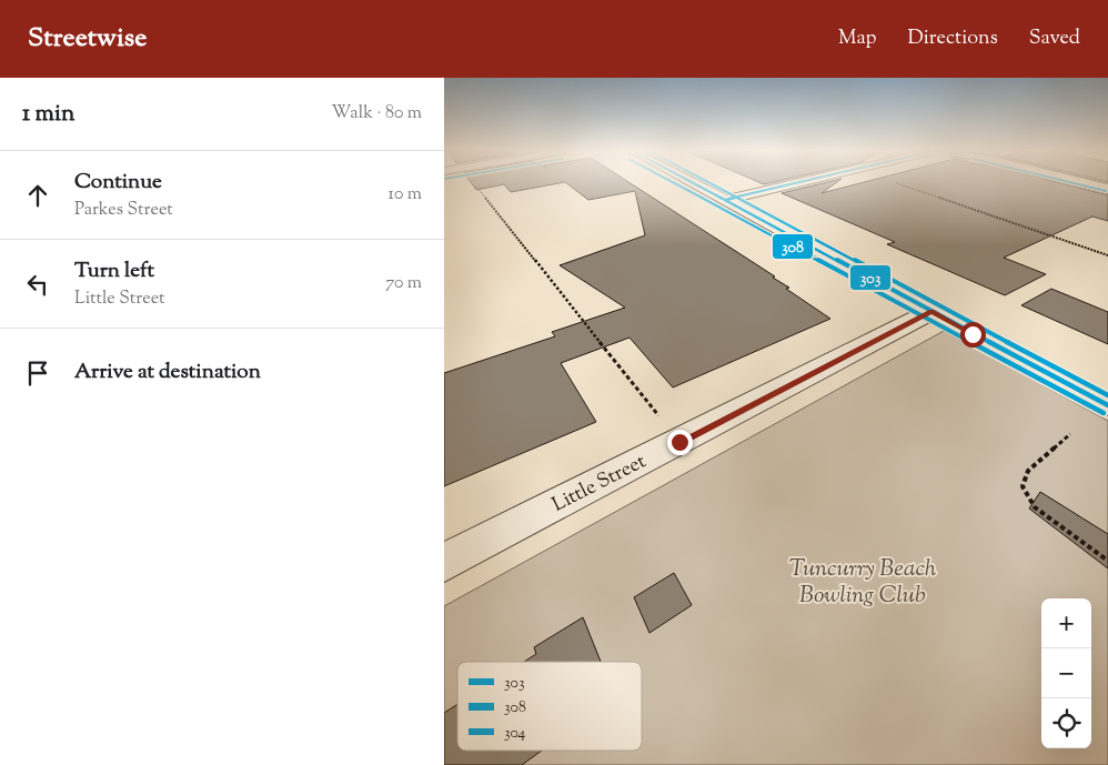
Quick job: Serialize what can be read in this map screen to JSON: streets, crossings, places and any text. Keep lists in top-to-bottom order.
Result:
{
  "streets": {
    "street": ["Little Street"]
  },
  "parks": ["Tuncurry Beach Bowling Club"],
  "lines": ["transit line 303", "transit line 308", "transit line 304"],
  "legend": ["303", "308", "304"],
  "page": {
    "header": "Streetwise",
    "nav": ["Map", "Directions", "Saved"],
    "heading": ["1 min", "Walk · 80 m"],
    "list": [
      ["Continue", "Parkes Street", "10 m"],
      ["Turn left", "Little Street", "70 m"],
      "Arrive at destination"
    ],
    "map_buttons": ["+", "−"]
  }
}
